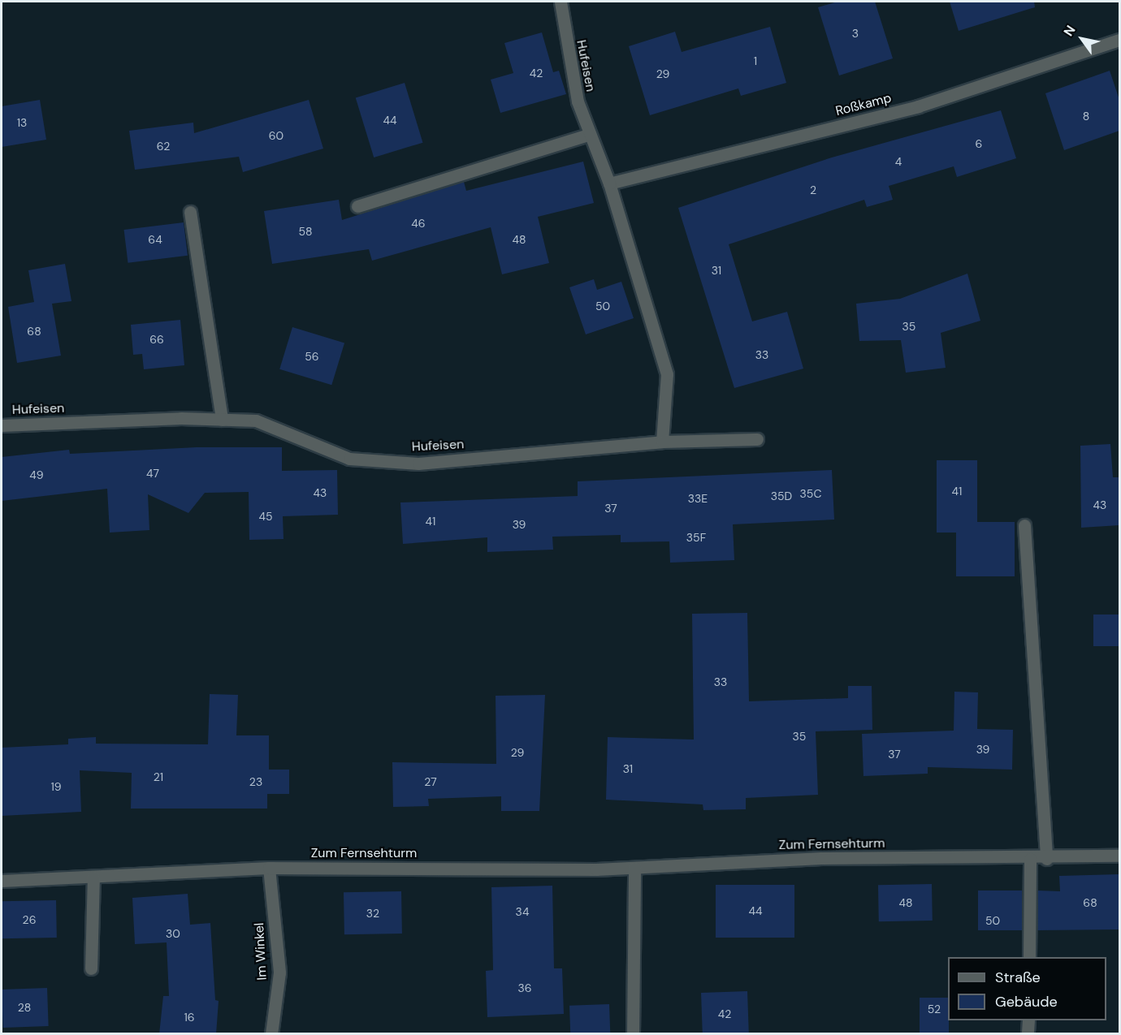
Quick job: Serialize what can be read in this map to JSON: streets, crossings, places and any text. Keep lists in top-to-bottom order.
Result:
{
  "streets": {
    "street": [
      "Hufeisen",
      "Roßkamp",
      "Zum Fernsehturm",
      "Im Winkel"
    ]
  },
  "crossings": [
    ["Hufeisen", "Roßkamp"],
    ["Zum Fernsehturm", "Im Winkel"]
  ],
  "house_numbers": [
    "3",
    "1",
    "42",
    "29",
    "8",
    "44",
    "13",
    "60",
    "6",
    "62",
    "4",
    "2",
    "46",
    "58",
    "64",
    "48",
    "31",
    "50",
    "35",
    "68",
    "66",
    "33",
    "56",
    "47",
    "49",
    "41",
    "43",
    "35C",
    "35D",
    "33E",
    "43",
    "37",
    "45",
    "41",
    "39",
    "35F",
    "33",
    "35",
    "39",
    "29",
    "37",
    "31",
    "21",
    "23",
    "27",
    "19",
    "48",
    "68",
    "44",
    "34",
    "32",
    "26",
    "50",
    "30",
    "36",
    "28",
    "52",
    "42",
    "16"
  ],
  "legend": ["Straße", "Gebäude"],
  "north": "top left"
}
